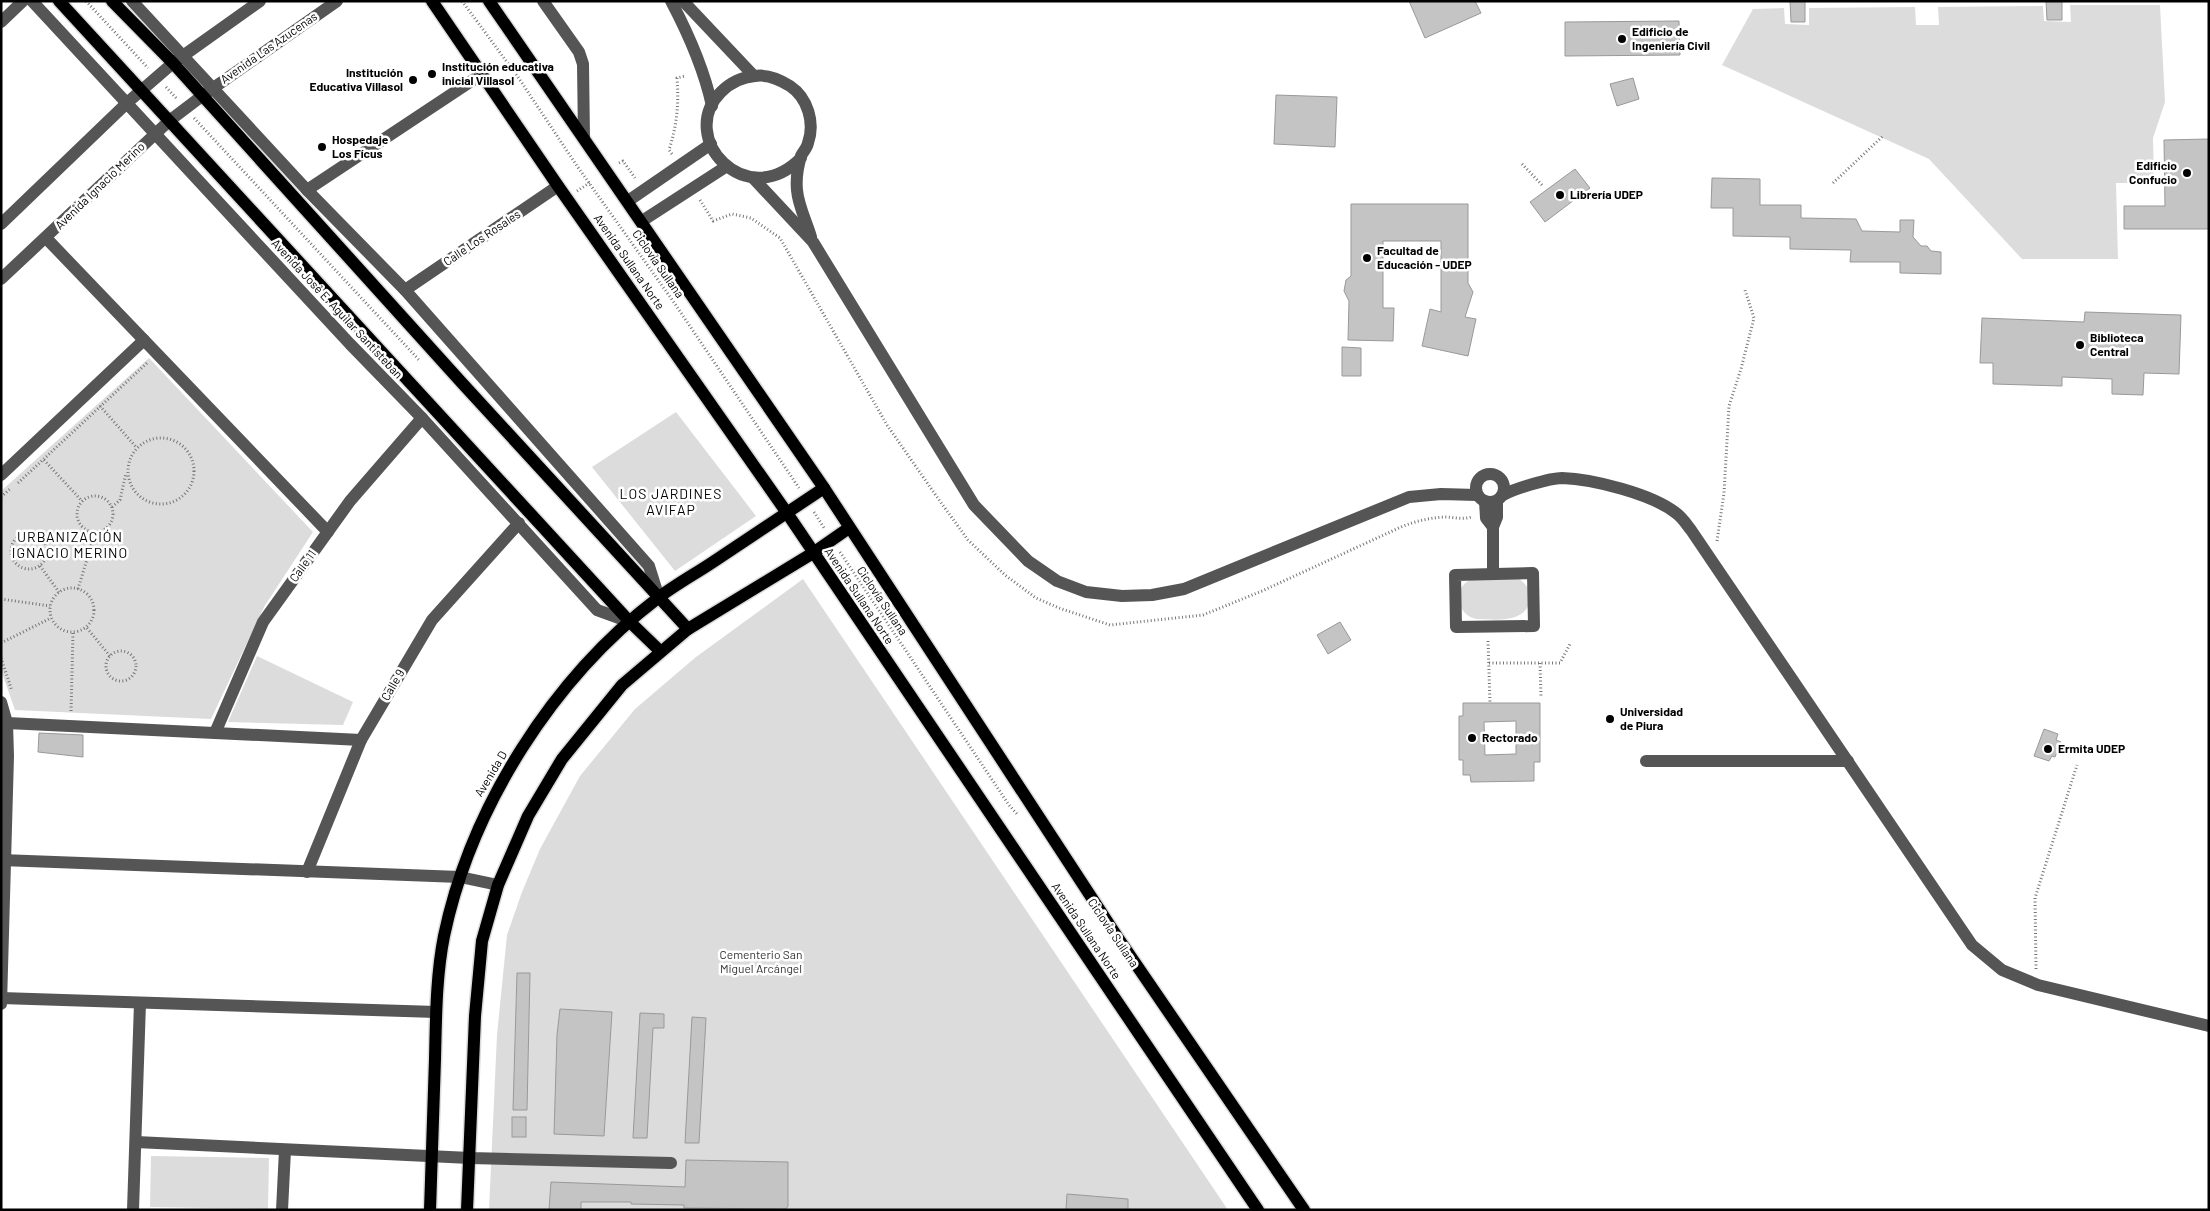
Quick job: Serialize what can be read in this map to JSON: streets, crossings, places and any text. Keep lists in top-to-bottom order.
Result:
{
  "streets": {
    "main road": ["Avenida Sullana Norte", "Avenida José E. Aguilar Santisteban", "Avenida D"],
    "street": [
      "Avenida Las Azucenas",
      "Avenida Ignacio Merino",
      "Calle Los Rosales",
      "Calle 11",
      "Calle 9"
    ],
    "path": ["Ciclovía Sullana"]
  },
  "crossings": [
    ["Avenida Las Azucenas", "Avenida Ignacio Merino"],
    ["Avenida Ignacio Merino", "Avenida José E. Aguilar Santisteban"],
    ["Calle Los Rosales", "Avenida Sullana Norte"],
    ["Avenida Sullana Norte", "Avenida D"],
    ["Ciclovía Sullana", "Avenida D"],
    ["Avenida José E. Aguilar Santisteban", "Calle 11"],
    ["Avenida José E. Aguilar Santisteban", "Calle 9"],
    ["Avenida José E. Aguilar Santisteban", "Avenida D"]
  ],
  "districts": ["LOS JARDINES AVIFAP", "URBANIZACIÓN IGNACIO MERINO"],
  "parks": ["Cementerio San Miguel Arcángel"],
  "places": [
    "Edificio de Ingeniería Civil",
    "Institución educativa inicial Villasol",
    "Institución Educativa Villasol",
    "Hospedaje Los Fícus",
    "Edificio Confucio",
    "Librería UDEP",
    "Facultad de Educación - UDEP",
    "Biblioteca Central",
    "Universidad de Piura",
    "Rectorado",
    "Ermita UDEP"
  ]
}
